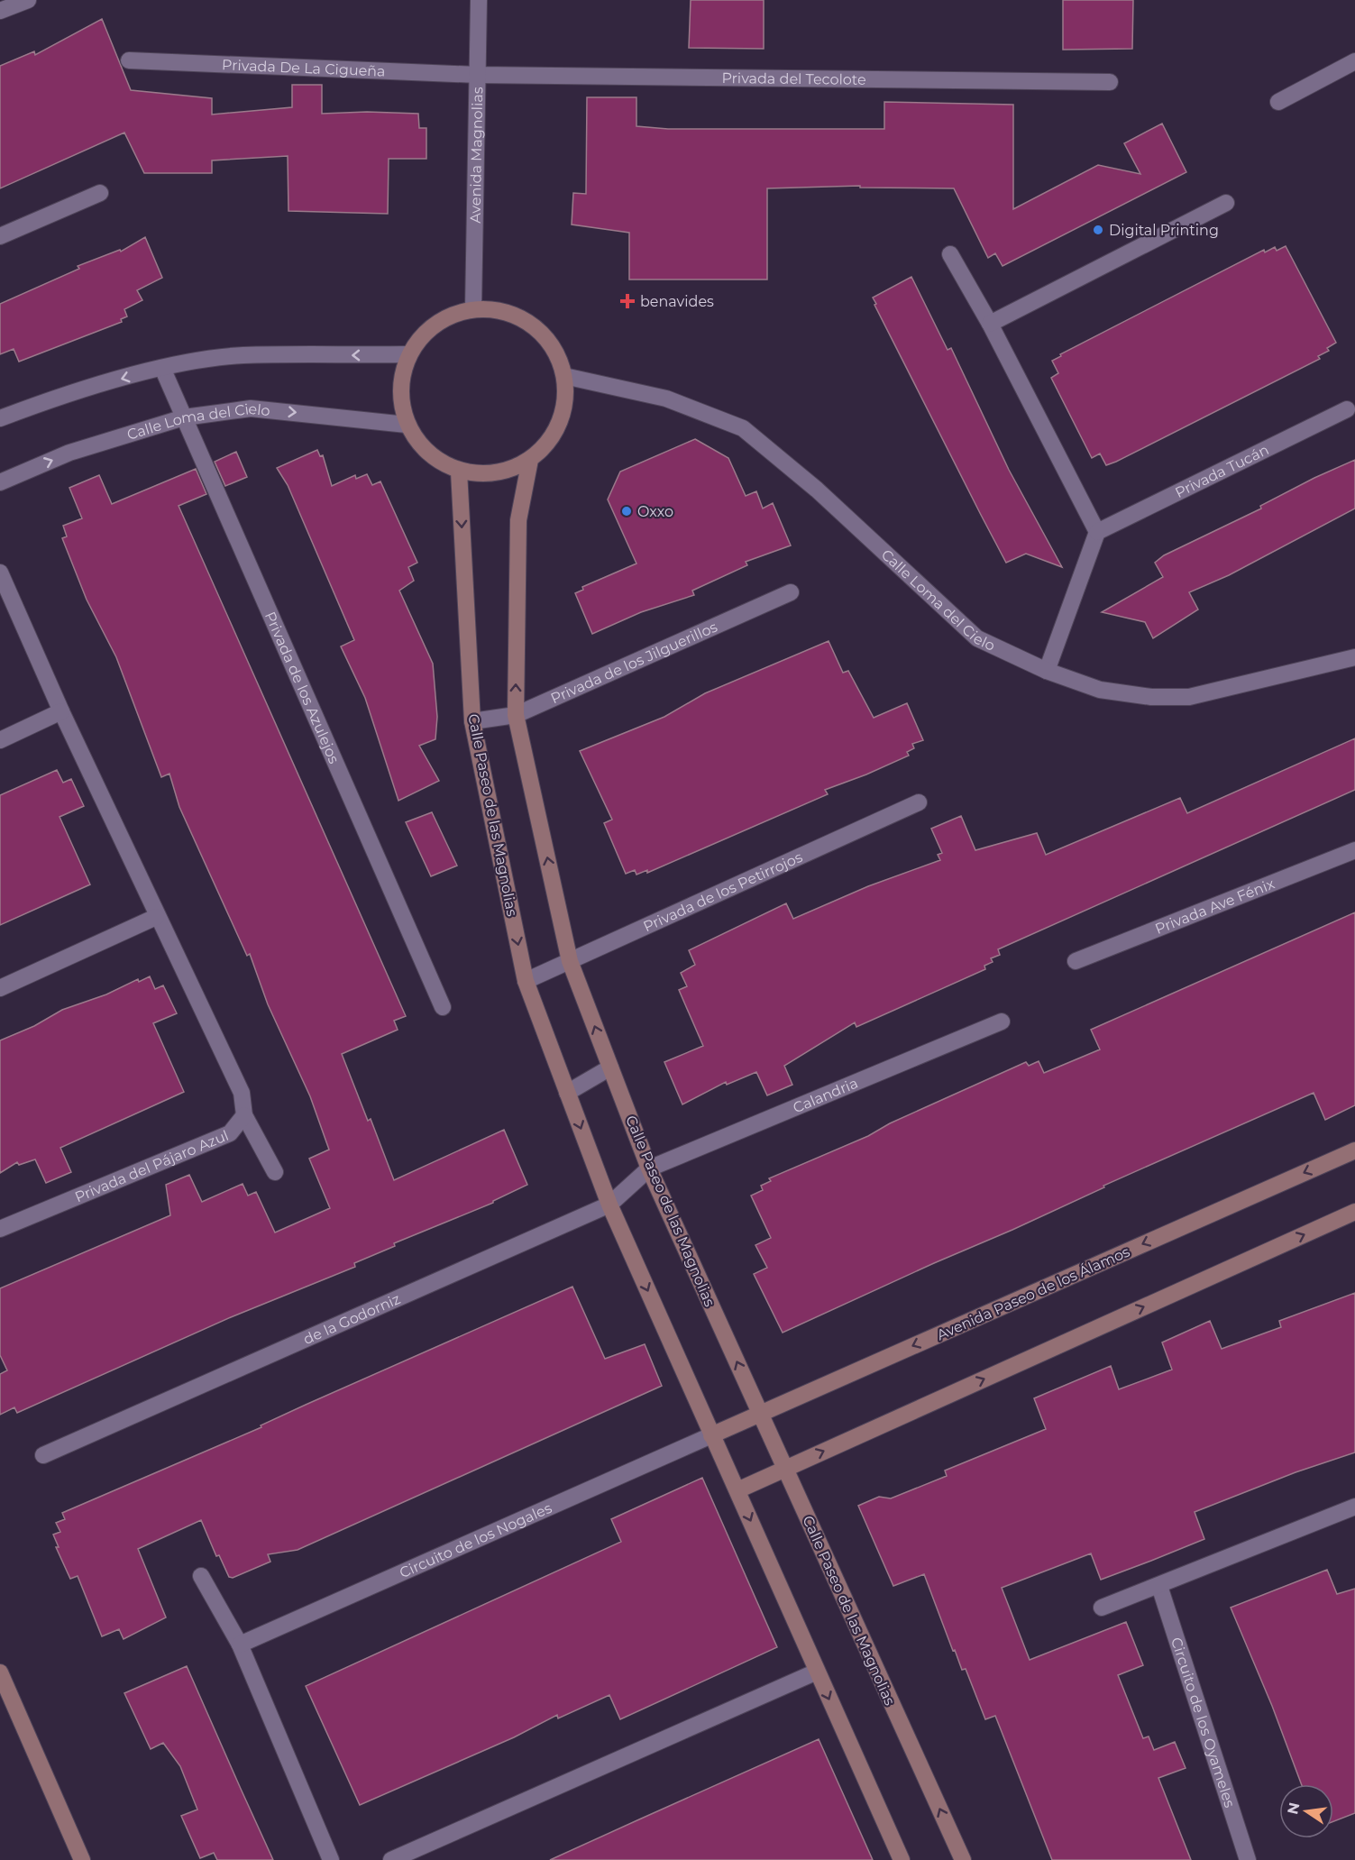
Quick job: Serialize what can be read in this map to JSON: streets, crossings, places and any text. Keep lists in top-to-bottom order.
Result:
{
  "streets": {
    "street": [
      "Privada De La Cigueña",
      "Privada del Tecolote",
      "Avenida Magnolias",
      "Calle Loma del Cielo",
      "Privada Tucán",
      "Privada de los Jilguerillos",
      "Privada de los Azulejos",
      "Calle Paseo de las Magnolias",
      "Privada de los Petirrojos",
      "Privada Ave Fénix",
      "Calandria",
      "Privada del Pájaro Azul",
      "Avenida Paseo de los Álamos",
      "de la Godorniz",
      "Circuito de los Nogales",
      "Circuito de los Oyameles"
    ]
  },
  "crossings": [
    ["Privada De La Cigueña", "Privada del Tecolote"],
    ["Privada De La Cigueña", "Avenida Magnolias"],
    ["Privada del Tecolote", "Avenida Magnolias"],
    ["Avenida Magnolias", "Calle Loma del Cielo"],
    ["Avenida Magnolias", "Calle Paseo de las Magnolias"],
    ["Calle Loma del Cielo", "Privada de los Azulejos"],
    ["Calle Loma del Cielo", "Calle Paseo de las Magnolias"],
    ["Privada de los Jilguerillos", "Calle Paseo de las Magnolias"],
    ["Calle Paseo de las Magnolias", "Privada de los Petirrojos"],
    ["Calle Paseo de las Magnolias", "Calandria"],
    ["Calle Paseo de las Magnolias", "Avenida Paseo de los Álamos"],
    ["Calle Paseo de las Magnolias", "de la Godorniz"],
    ["Calle Paseo de las Magnolias", "Circuito de los Nogales"],
    ["Calandria", "de la Godorniz"],
    ["Avenida Paseo de los Álamos", "Circuito de los Nogales"]
  ],
  "places": {
    "other": ["Digital Printing", "Oxxo"],
    "health": ["benavides"]
  },
  "north": "left"
}
